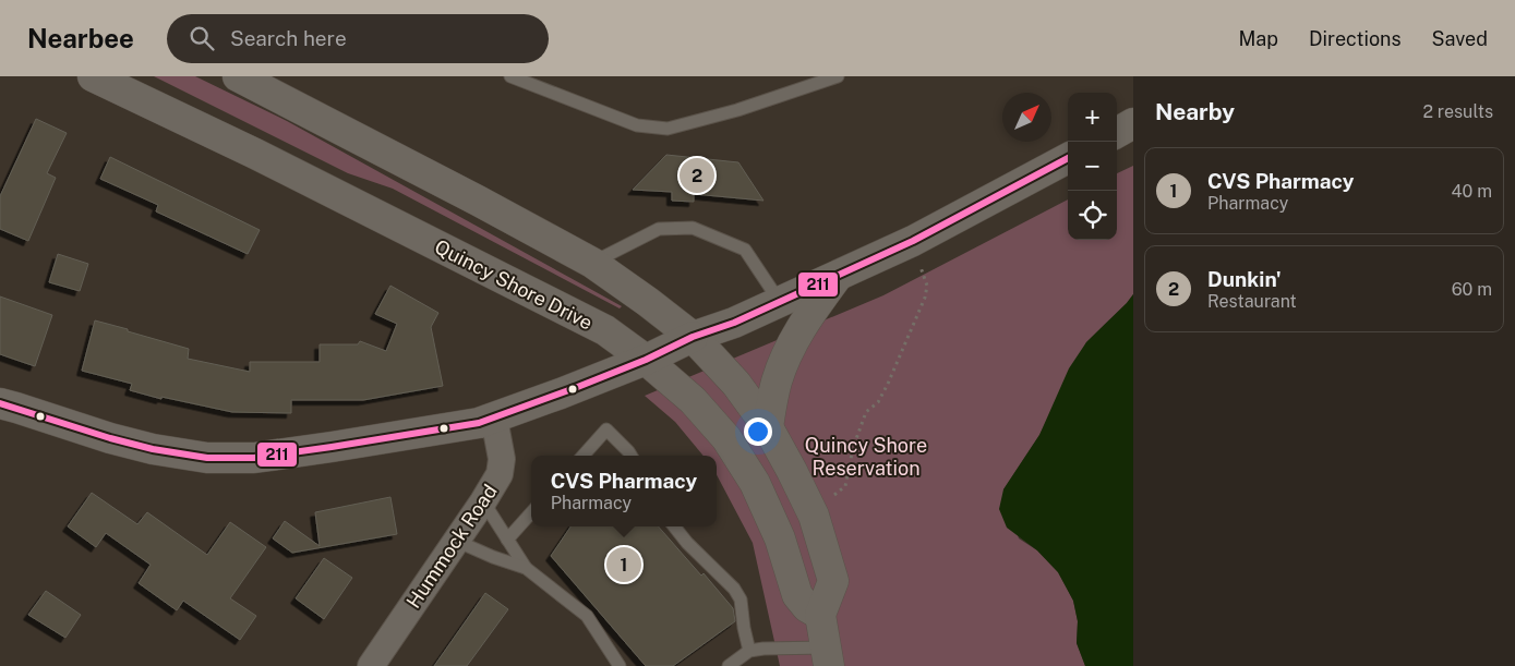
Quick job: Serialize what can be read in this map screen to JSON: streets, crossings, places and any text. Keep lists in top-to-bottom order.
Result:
{
  "streets": {
    "main road": ["Quincy Shore Drive"],
    "street": ["Hummock Road"]
  },
  "parks": ["Quincy Shore Reservation"],
  "lines": ["transit line 211"],
  "north": "top right",
  "page": {
    "header": "Nearbee",
    "search": "Search here",
    "nav": ["Map", "Directions", "Saved"],
    "heading": ["Nearby", "2 results"],
    "map_buttons": ["+", "−"],
    "list": [
      {
        "mark": "1",
        "name": "CVS Pharmacy",
        "note": "Pharmacy",
        "value": "40 m"
      },
      {
        "mark": "2",
        "name": "Dunkin'",
        "note": "Restaurant",
        "value": "60 m"
      }
    ],
    "pins": ["2", "1"],
    "popup": ["CVS Pharmacy", "Pharmacy"]
  }
}
